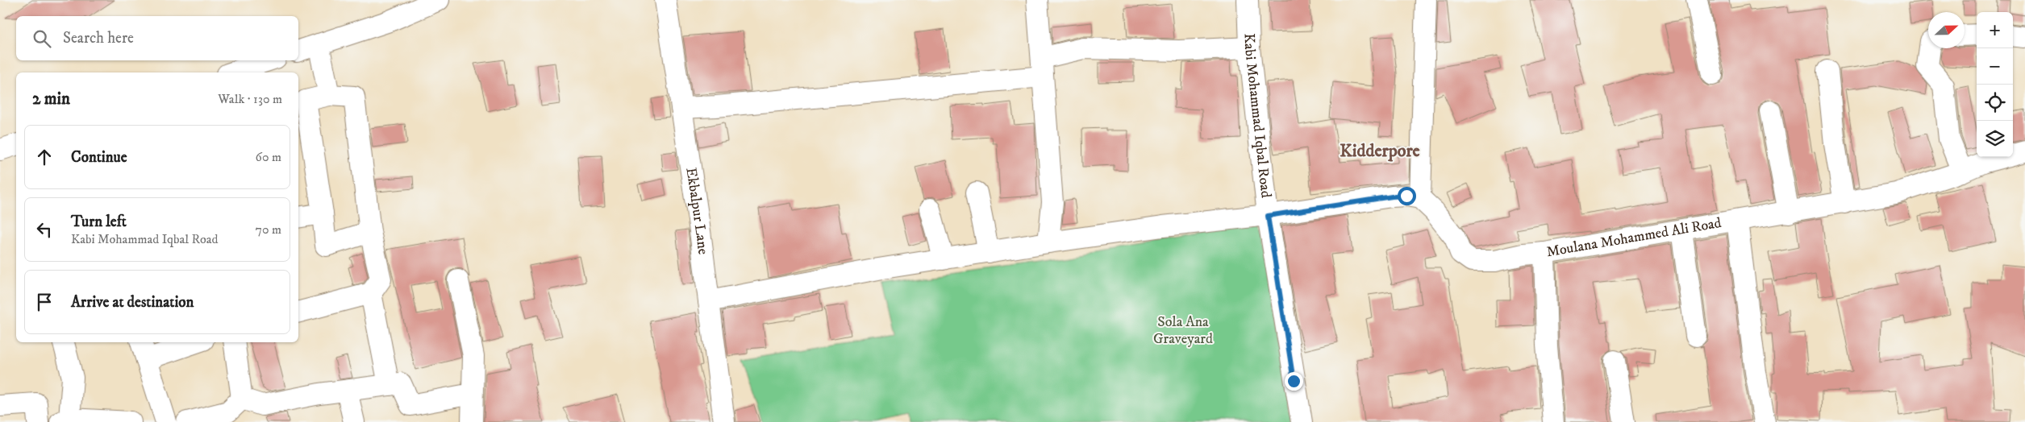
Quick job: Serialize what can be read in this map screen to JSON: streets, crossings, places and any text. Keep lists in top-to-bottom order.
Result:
{
  "streets": {
    "street": ["Kabi Mohammad Iqbal Road", "Ekbalpur Lane", "Moulana Mohammed Ali Road"]
  },
  "districts": ["Kidderpore"],
  "parks": ["Sola Ana Graveyard"],
  "north": "right",
  "page": {
    "map_buttons": ["+", "−"],
    "search": "Search here",
    "heading": ["2 min", "Walk · 130 m"],
    "list": [
      ["Continue", "60 m"],
      ["Turn left", "Kabi Mohammad Iqbal Road", "70 m"],
      "Arrive at destination"
    ]
  }
}
